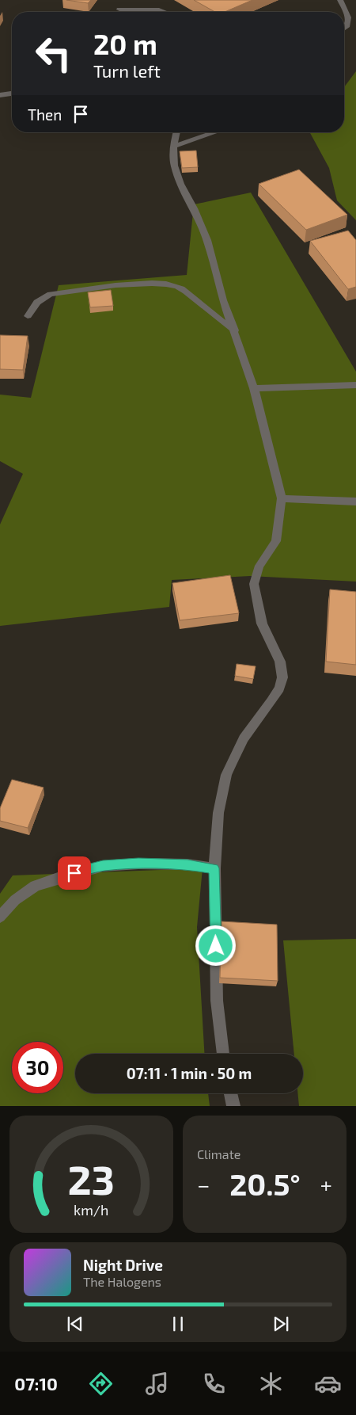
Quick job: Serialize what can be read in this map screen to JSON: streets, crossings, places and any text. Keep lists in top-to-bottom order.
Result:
{
  "page": {
    "turn": ["20 m", "Turn left"],
    "then": "Then",
    "limit": "30",
    "trip": "07:11 · 1 min · 50 m",
    "tile": "Climate",
    "heat": ["−", "20.5°", "+"],
    "song": ["Night Drive", "The Halogens"],
    "tabs": "07:10",
    "gauge": ["23", "km/h"]
  }
}
